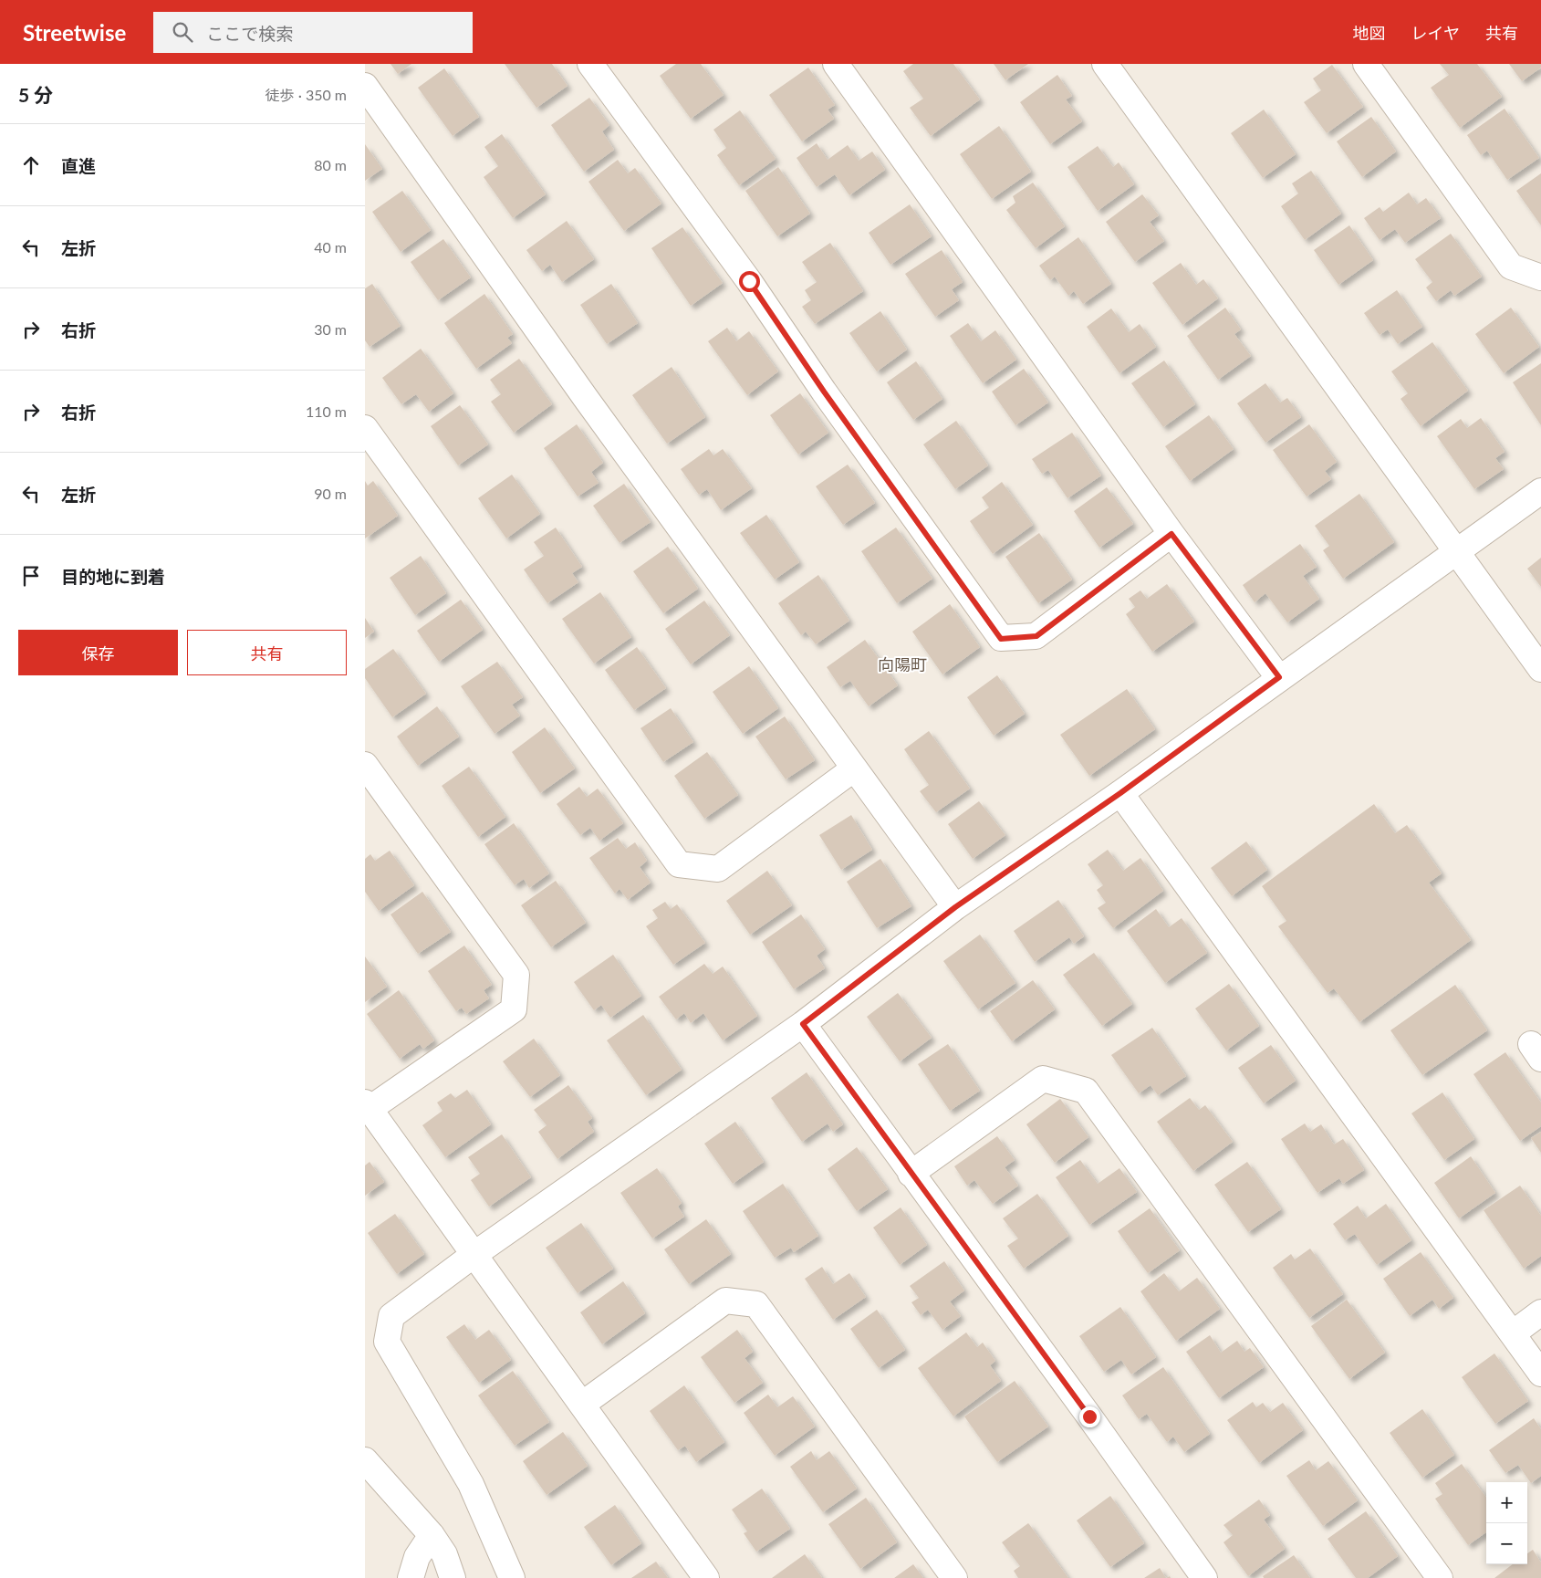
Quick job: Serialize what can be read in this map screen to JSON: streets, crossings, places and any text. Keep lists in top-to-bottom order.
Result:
{
  "districts": ["向陽町"],
  "page": {
    "header": "Streetwise",
    "search": "ここで検索",
    "nav": ["地図", "レイヤ", "共有"],
    "heading": ["5 分", "徒歩 · 350 m"],
    "list": [
      ["直進", "80 m"],
      ["左折", "40 m"],
      ["右折", "30 m"],
      ["右折", "110 m"],
      ["左折", "90 m"],
      "目的地に到着"
    ],
    "buttons": ["保存", "共有"],
    "map_buttons": ["+", "−"]
  }
}
